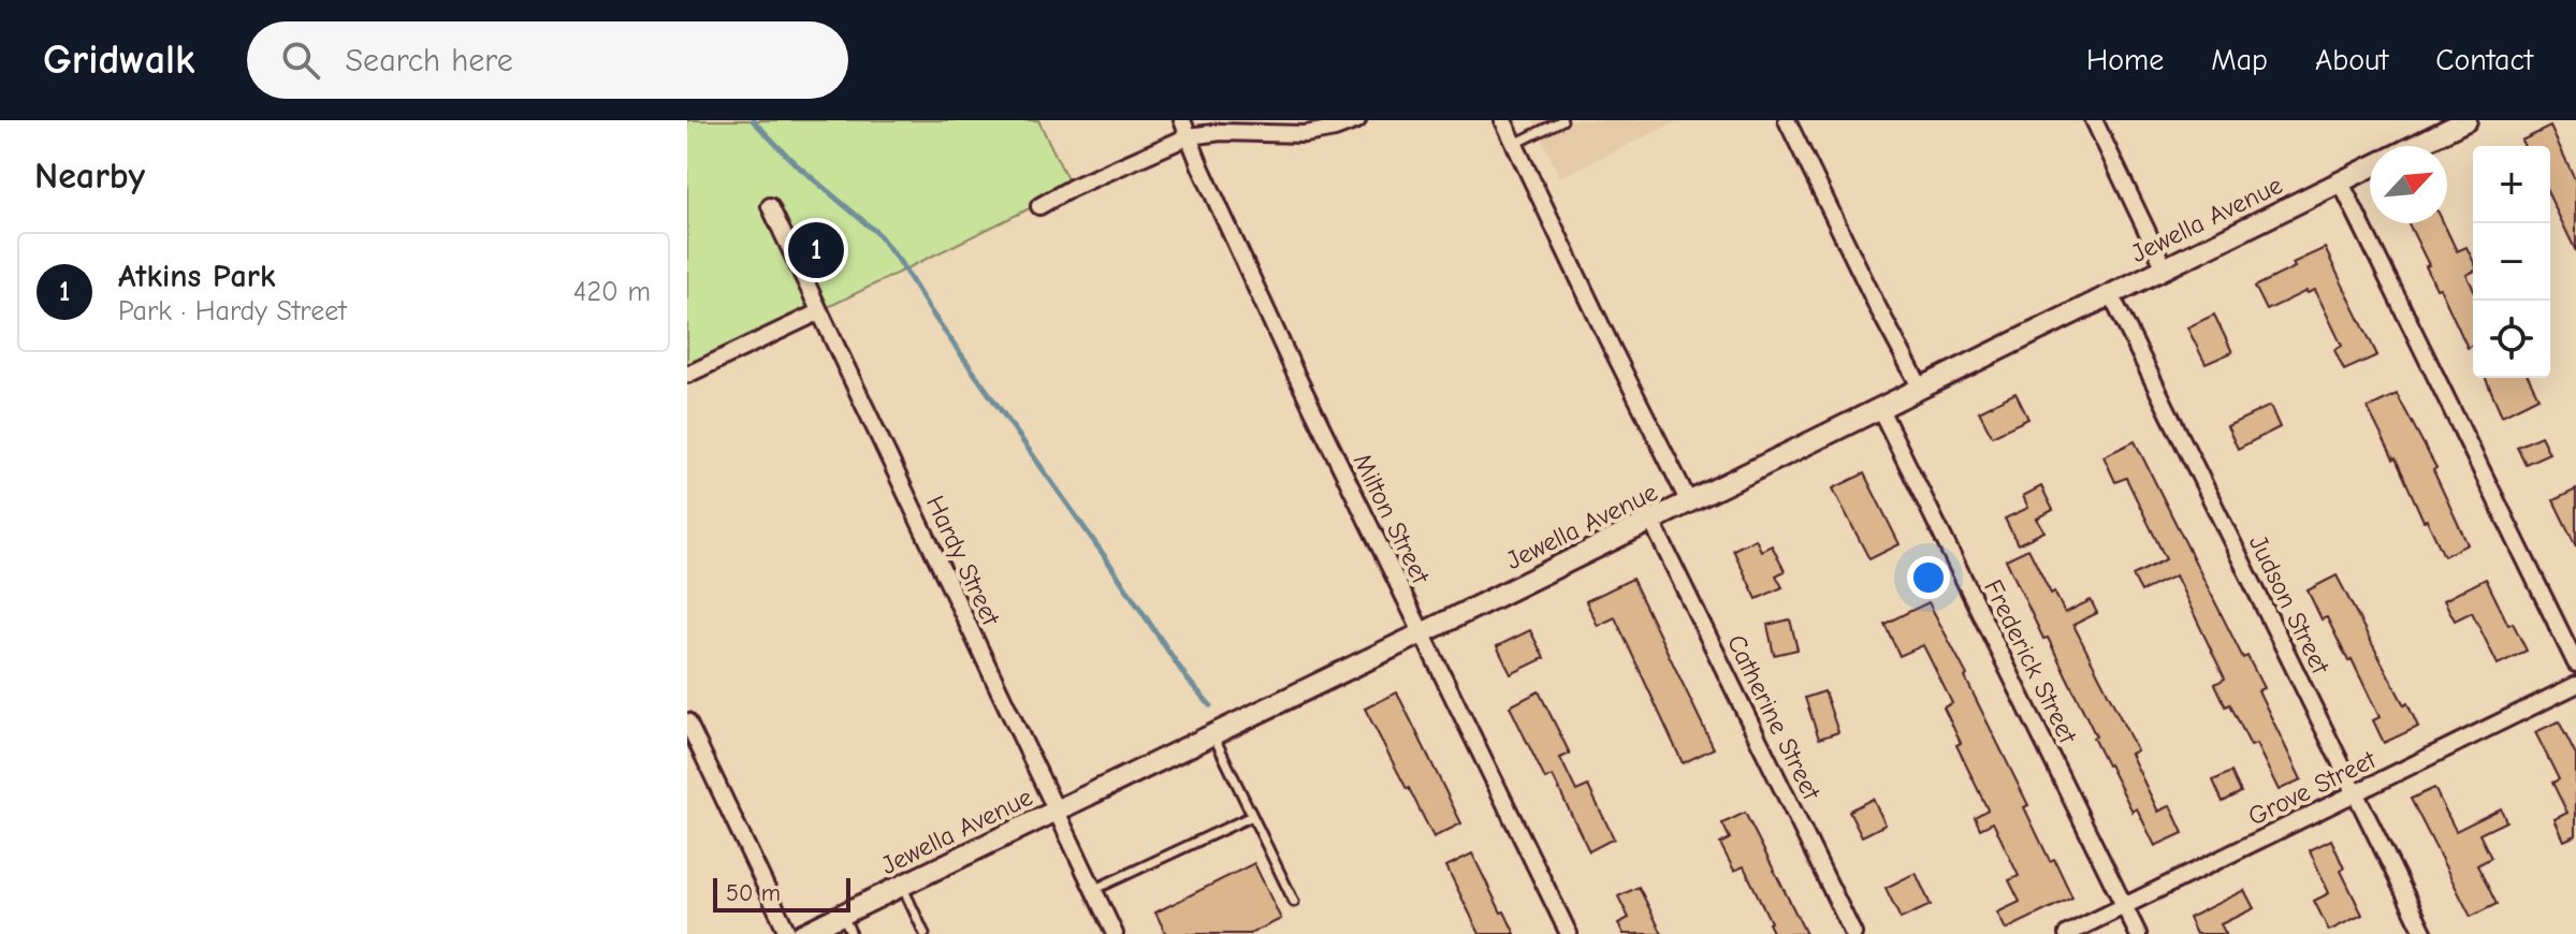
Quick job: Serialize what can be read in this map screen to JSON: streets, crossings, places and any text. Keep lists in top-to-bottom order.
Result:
{
  "streets": {
    "main road": ["Jewella Avenue"],
    "street": [
      "Milton Street",
      "Hardy Street",
      "Judson Street",
      "Frederick Street",
      "Catherine Street",
      "Grove Street"
    ]
  },
  "crossings": [
    ["Jewella Avenue", "Milton Street"],
    ["Jewella Avenue", "Hardy Street"],
    ["Jewella Avenue", "Judson Street"],
    ["Jewella Avenue", "Frederick Street"],
    ["Jewella Avenue", "Catherine Street"],
    ["Judson Street", "Grove Street"],
    ["Frederick Street", "Grove Street"]
  ],
  "scale_bar": "50 m",
  "north": "top right",
  "page": {
    "header": "Gridwalk",
    "search": "Search here",
    "nav": [
      "Home",
      "Map",
      "About",
      "Contact"
    ],
    "heading": "Nearby",
    "map_buttons": ["+", "−"],
    "pins": "1",
    "list": [
      {
        "mark": "1",
        "name": "Atkins Park",
        "note": "Park · Hardy Street",
        "value": "420 m"
      }
    ],
    "scale": "50 m"
  }
}
